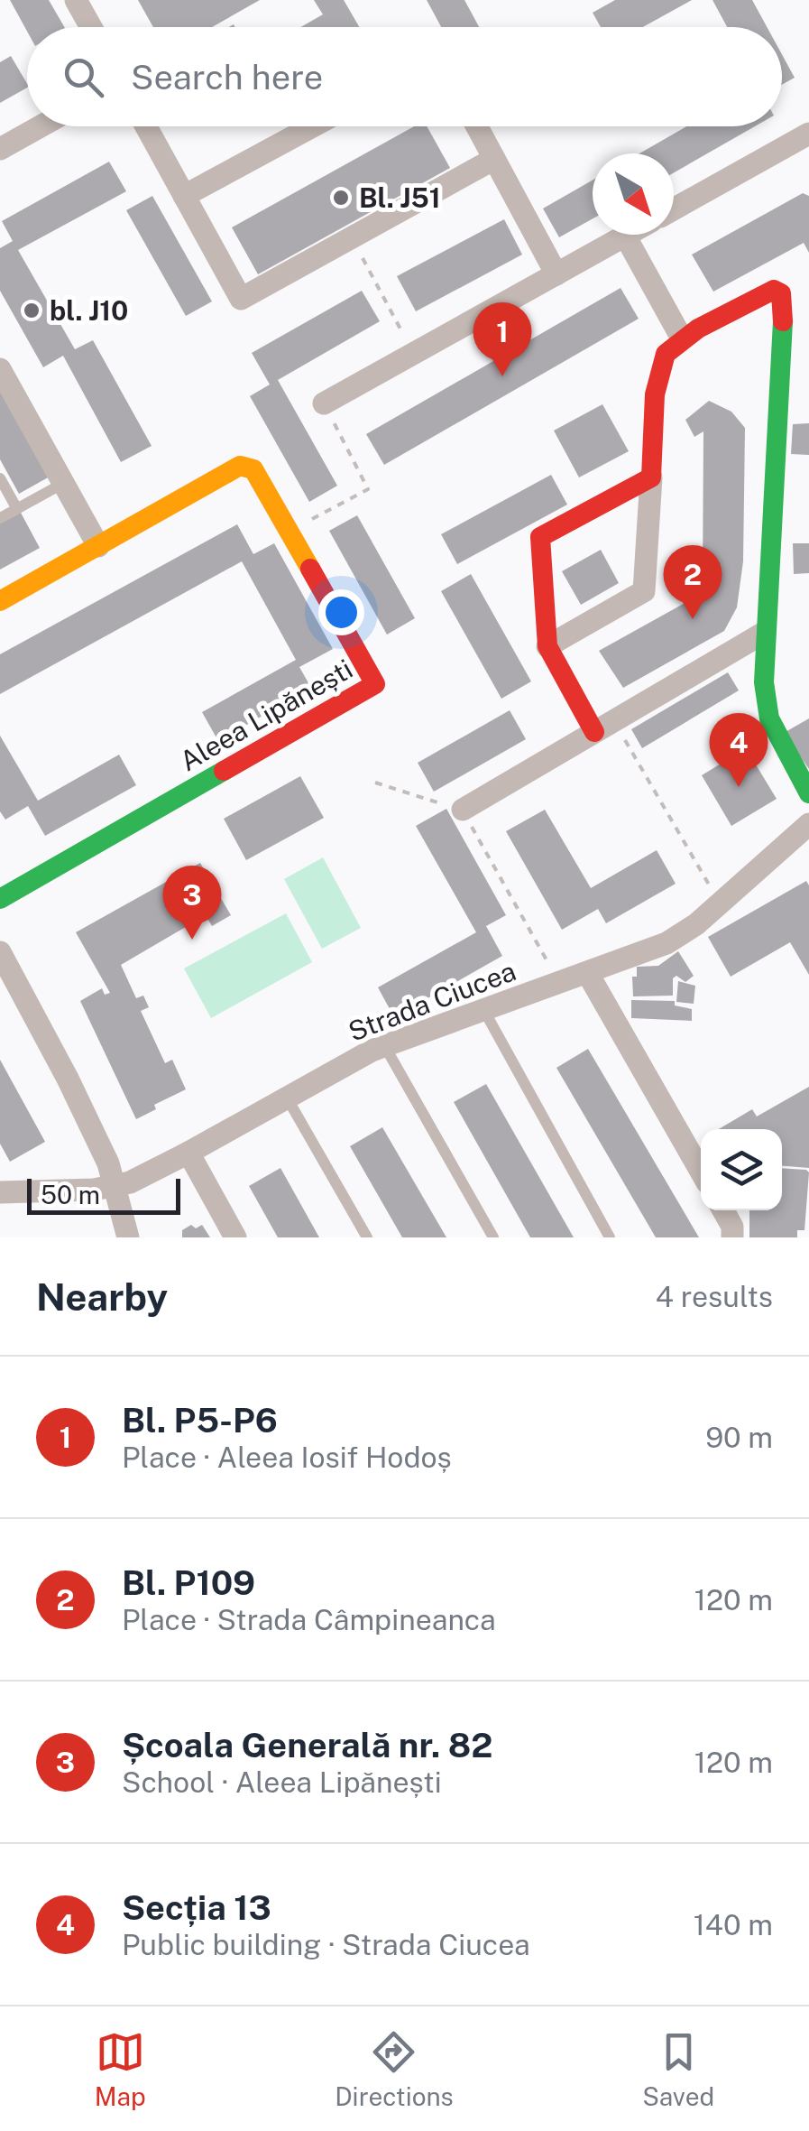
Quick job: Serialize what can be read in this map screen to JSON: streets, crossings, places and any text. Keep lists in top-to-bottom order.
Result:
{
  "streets": {
    "street": ["Aleea Lipănești", "Strada Ciucea"]
  },
  "places": ["Bl. J51", "bl. J10"],
  "scale_bar": "50 m",
  "north": "bottom right",
  "page": {
    "search": "Search here",
    "pins": [
      "1",
      "2",
      "4",
      "3"
    ],
    "scale": "50 m",
    "heading": ["Nearby", "4 results"],
    "list": [
      {
        "mark": "1",
        "name": "Bl. P5-P6",
        "note": "Place · Aleea Iosif Hodoș",
        "value": "90 m"
      },
      {
        "mark": "2",
        "name": "Bl. P109",
        "note": "Place · Strada Câmpineanca",
        "value": "120 m"
      },
      {
        "mark": "3",
        "name": "Școala Generală nr. 82",
        "note": "School · Aleea Lipănești",
        "value": "120 m"
      },
      {
        "mark": "4",
        "name": "Secția 13",
        "note": "Public building · Strada Ciucea",
        "value": "140 m"
      }
    ],
    "nav": ["Map", "Directions", "Saved"]
  }
}
